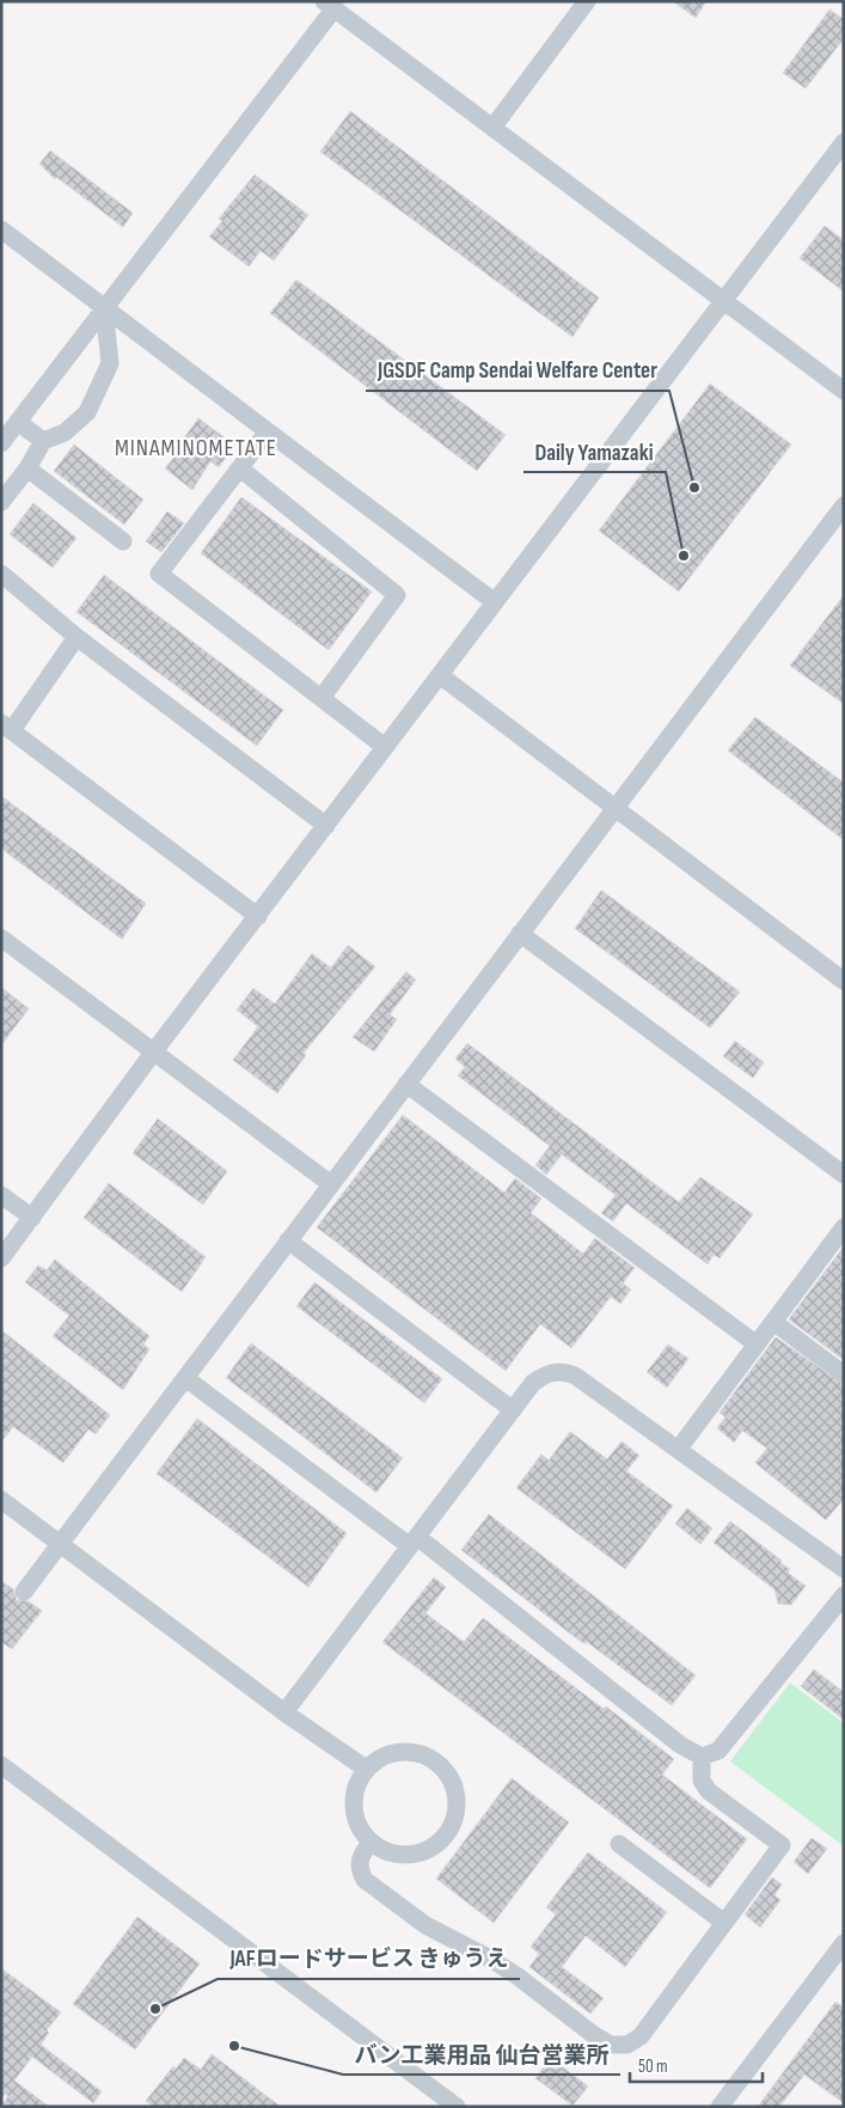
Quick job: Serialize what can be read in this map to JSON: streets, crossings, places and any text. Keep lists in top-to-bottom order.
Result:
{
  "districts": ["MINAMINOMETATE"],
  "places": [
    "JGSDF Camp Sendai Welfare Center",
    "Daily Yamazaki",
    "JAFロードサービス きゅうえ",
    "バン工業用品 仙台営業所"
  ],
  "scale_bar": "50 m"
}
